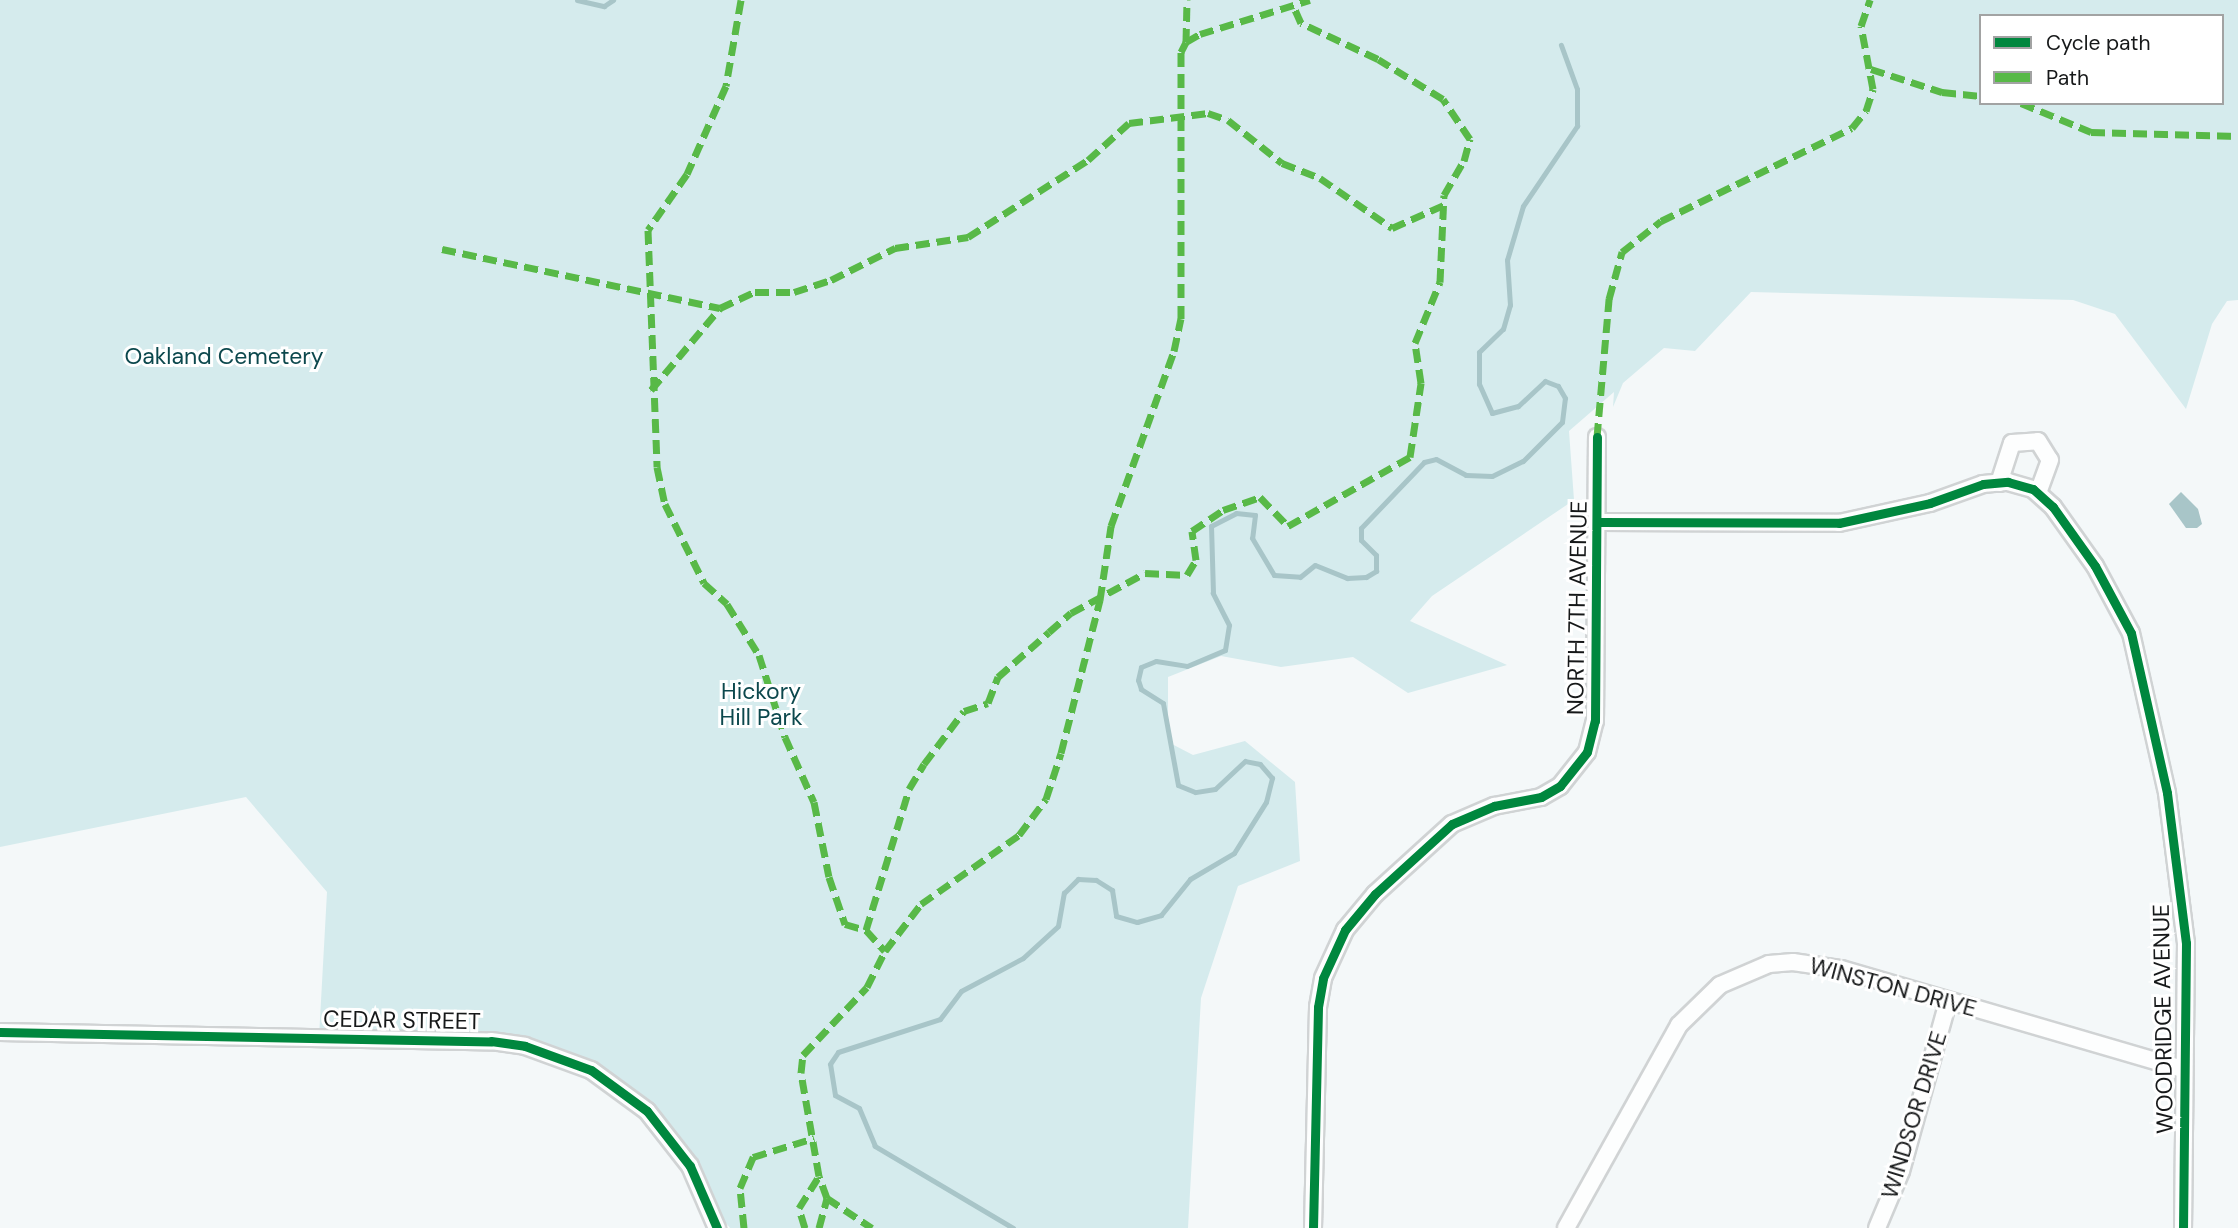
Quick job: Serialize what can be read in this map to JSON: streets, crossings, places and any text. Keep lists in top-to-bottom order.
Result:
{
  "streets": {
    "street": [
      "NORTH 7TH AVENUE",
      "WINSTON DRIVE",
      "WOODRIDGE AVENUE",
      "CEDAR STREET",
      "WINDSOR DRIVE"
    ]
  },
  "crossings": [
    ["WINSTON DRIVE", "WOODRIDGE AVENUE"],
    ["WINSTON DRIVE", "WINDSOR DRIVE"]
  ],
  "parks": ["Oakland Cemetery", "Hickory Hill Park"],
  "legend": ["Cycle path", "Path"]
}
